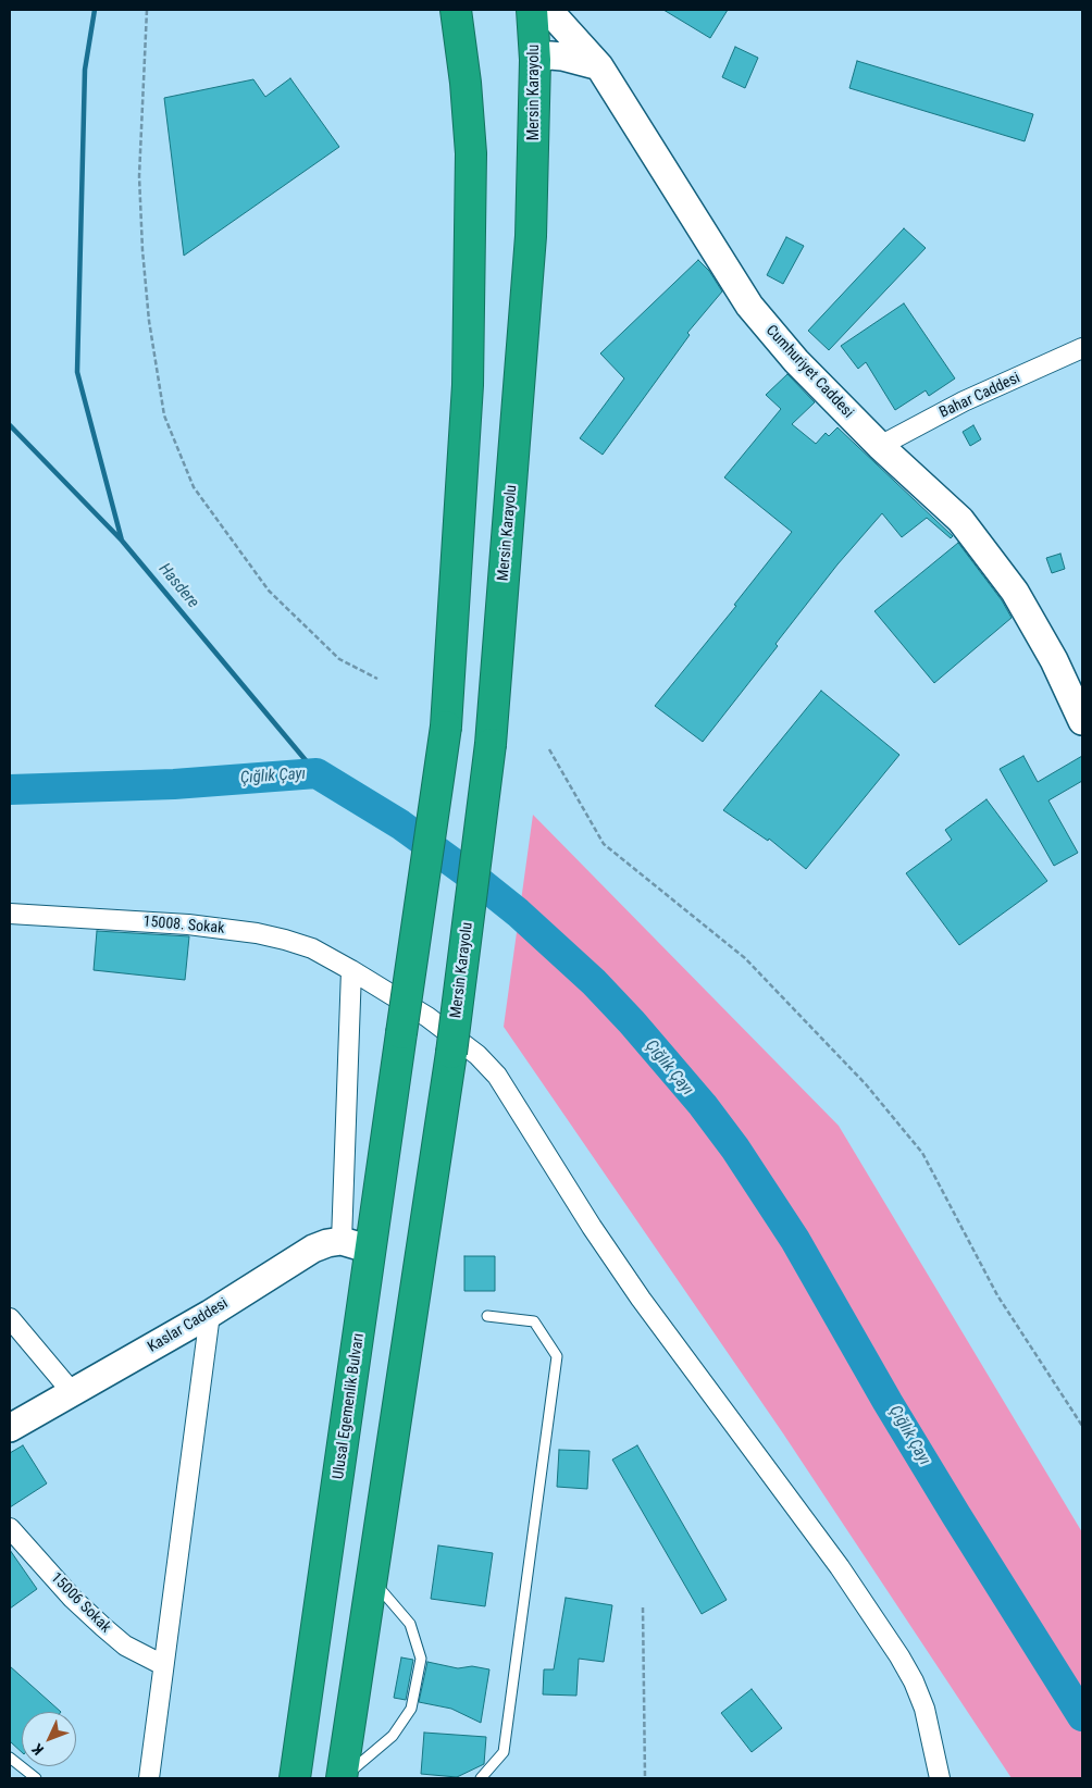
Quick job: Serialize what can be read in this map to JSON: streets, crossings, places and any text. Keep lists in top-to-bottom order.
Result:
{
  "streets": {
    "highway": ["Mersin Karayolu", "Ulusal Egemenlik Bulvarı"],
    "street": [
      "Cumhuriyet Caddesi",
      "Bahar Caddesi",
      "15008. Sokak",
      "Kaslar Caddesi",
      "15006 Sokak"
    ]
  },
  "crossings": [
    ["Cumhuriyet Caddesi", "Bahar Caddesi"]
  ],
  "water": ["Hasdere", "Çığlık Çayı"],
  "north": "bottom left"
}
